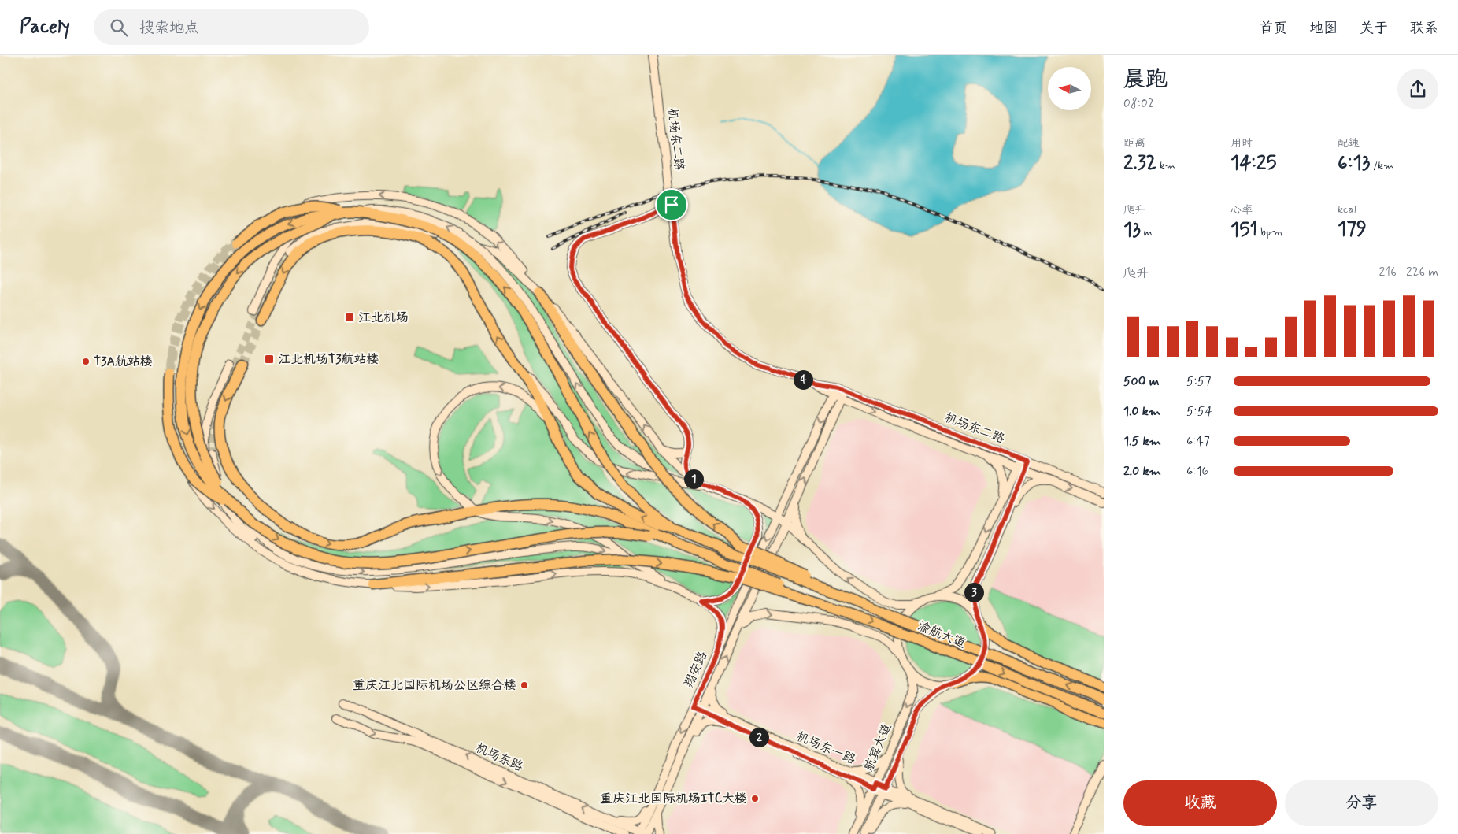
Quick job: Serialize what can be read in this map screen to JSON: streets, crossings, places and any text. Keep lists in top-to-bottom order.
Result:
{
  "streets": {
    "highway": ["渝航大道"],
    "main road": [
      "机场东二路",
      "翔安路",
      "航宾大道",
      "机场东一路",
      "机场东路"
    ]
  },
  "crossings": [
    ["机场东二路", "翔安路"],
    ["翔安路", "机场东一路"],
    ["翔安路", "机场东路"],
    ["航宾大道", "机场东一路"]
  ],
  "places": {
    "transit": ["江北机场", "江北机场T3航站楼"],
    "other": ["T3A航站楼", "重庆江北国际机场公区综合楼", "重庆江北国际机场ITC大楼"]
  },
  "north": "left",
  "page": {
    "header": "Pacely",
    "search": "搜索地点",
    "nav": [
      "首页",
      "地图",
      "关于",
      "联系"
    ],
    "heading": ["晨跑", "08:02"],
    "stats": [
      ["距离", "2.32 km"],
      ["用时", "14:25"],
      ["配速", "6:13 /km"],
      ["爬升", "13 m"],
      ["心率", "151 bpm"],
      ["kcal", "179"]
    ],
    "chart": ["爬升", "216–226 m"],
    "list": [
      {
        "name": "500 m",
        "note": "5:57"
      },
      {
        "name": "1.0 km",
        "note": "5:54"
      },
      {
        "name": "1.5 km",
        "note": "6:47"
      },
      {
        "name": "2.0 km",
        "note": "6:16"
      }
    ],
    "pins": [
      "4",
      "1",
      "3",
      "2"
    ],
    "buttons": ["收藏", "分享"]
  }
}
